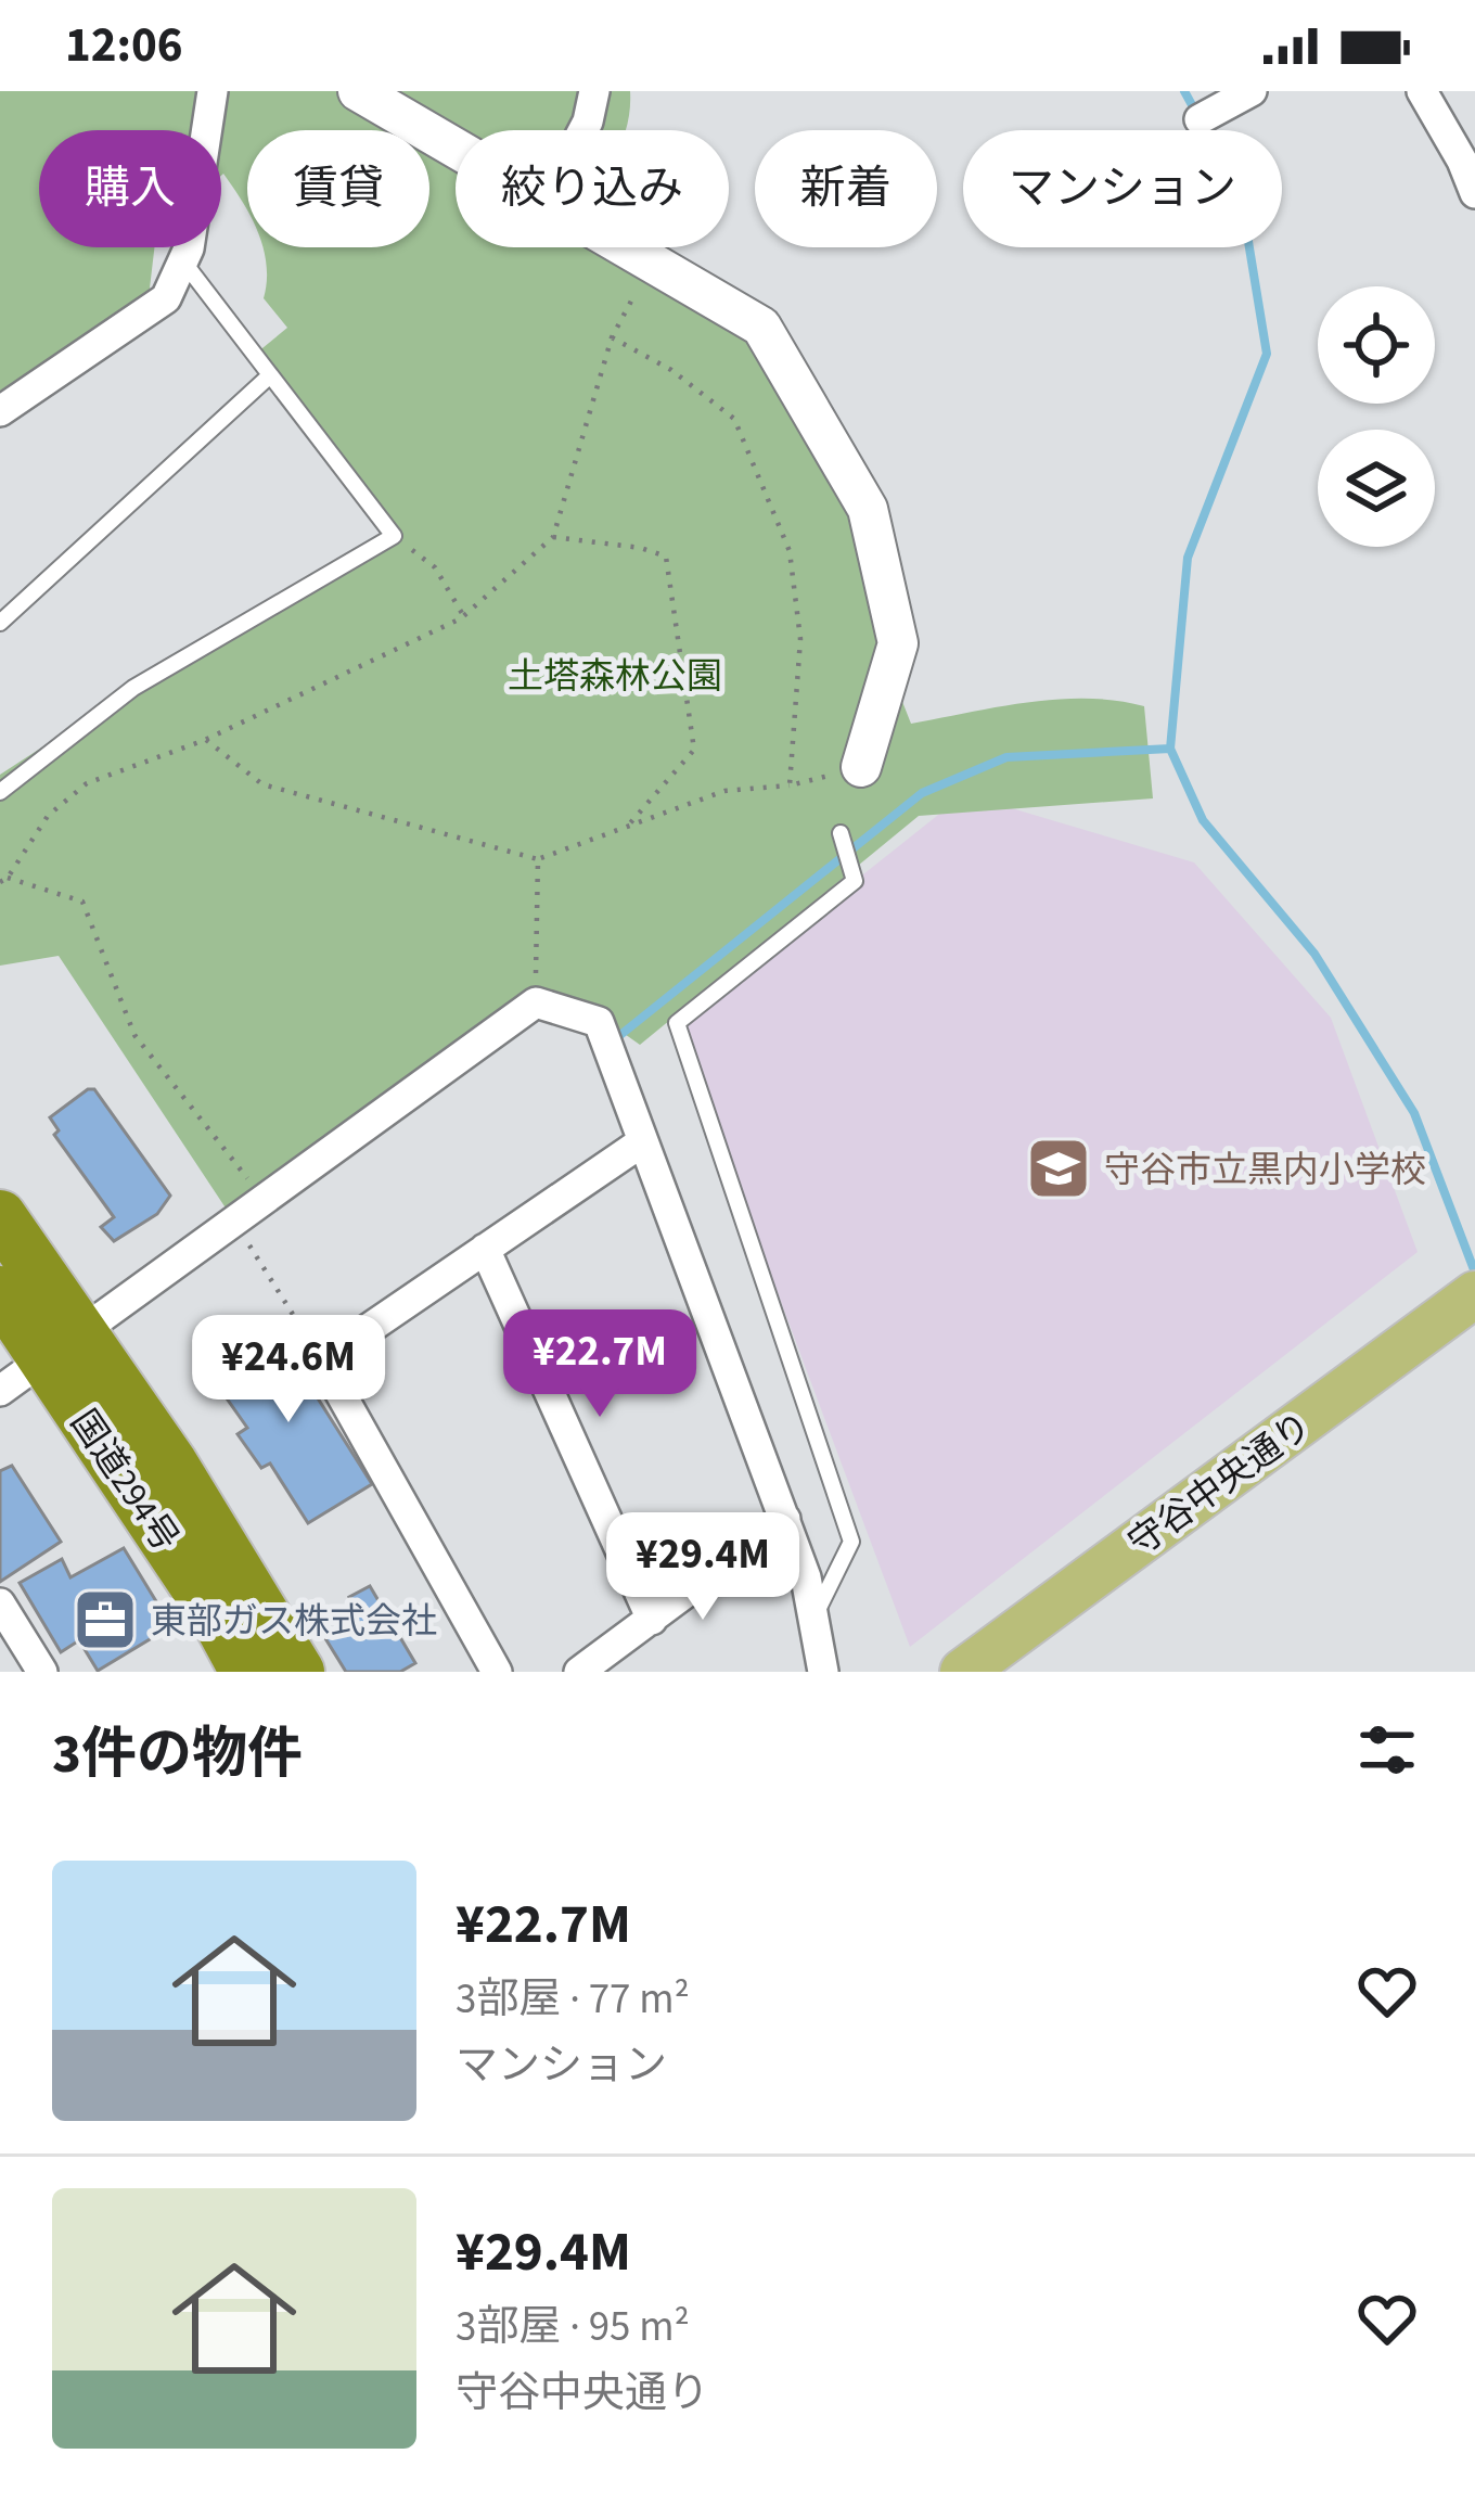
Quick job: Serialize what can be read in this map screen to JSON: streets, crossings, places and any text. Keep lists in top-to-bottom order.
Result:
{
  "streets": {
    "highway": ["国道294号"],
    "main road": ["守谷中央通り"]
  },
  "parks": ["土塔森林公園"],
  "places": {
    "school or university": ["守谷市立黒内小学校"],
    "office": ["東部ガス株式会社"]
  },
  "page": {
    "status": "12:06",
    "chip": [
      "購入",
      "賃貸",
      "絞り込み",
      "新着",
      "マンション"
    ],
    "price": ["¥22.7M", "¥24.6M", "¥29.4M"],
    "heading": "3件の物件",
    "list": [
      {
        "name": "¥22.7M",
        "note": "3部屋 · 77 m² · マンション"
      },
      {
        "name": "¥29.4M",
        "note": "3部屋 · 95 m² · 守谷中央通り"
      }
    ]
  }
}
